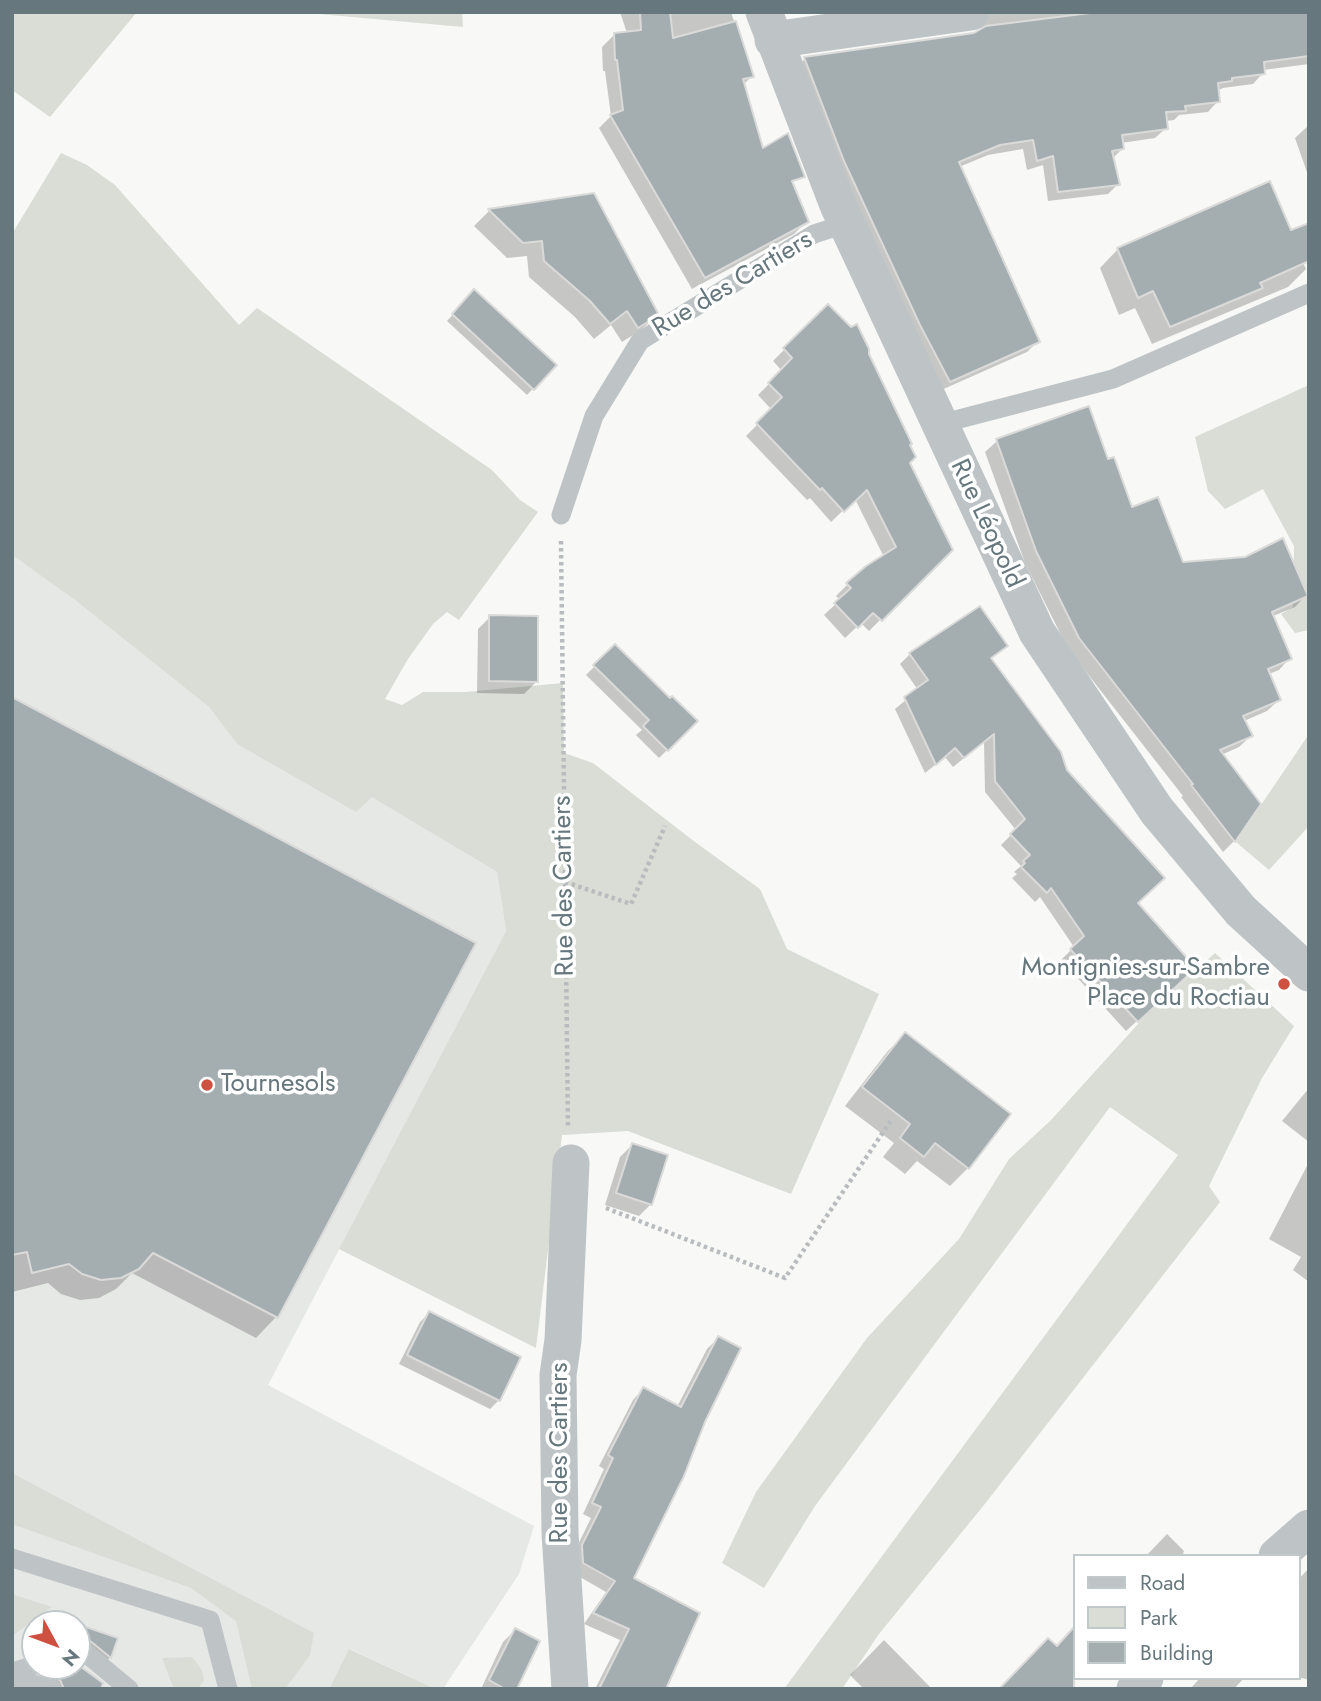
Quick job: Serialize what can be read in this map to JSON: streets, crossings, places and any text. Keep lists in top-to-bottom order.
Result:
{
  "streets": {
    "street": ["Rue des Cartiers", "Rue Léopold"]
  },
  "crossings": [
    ["Rue des Cartiers", "Rue Léopold"]
  ],
  "places": ["Montignies-sur-Sambre Place du Roctiau", "Tournesols"],
  "legend": ["Road", "Park", "Building"],
  "north": "bottom right"
}
